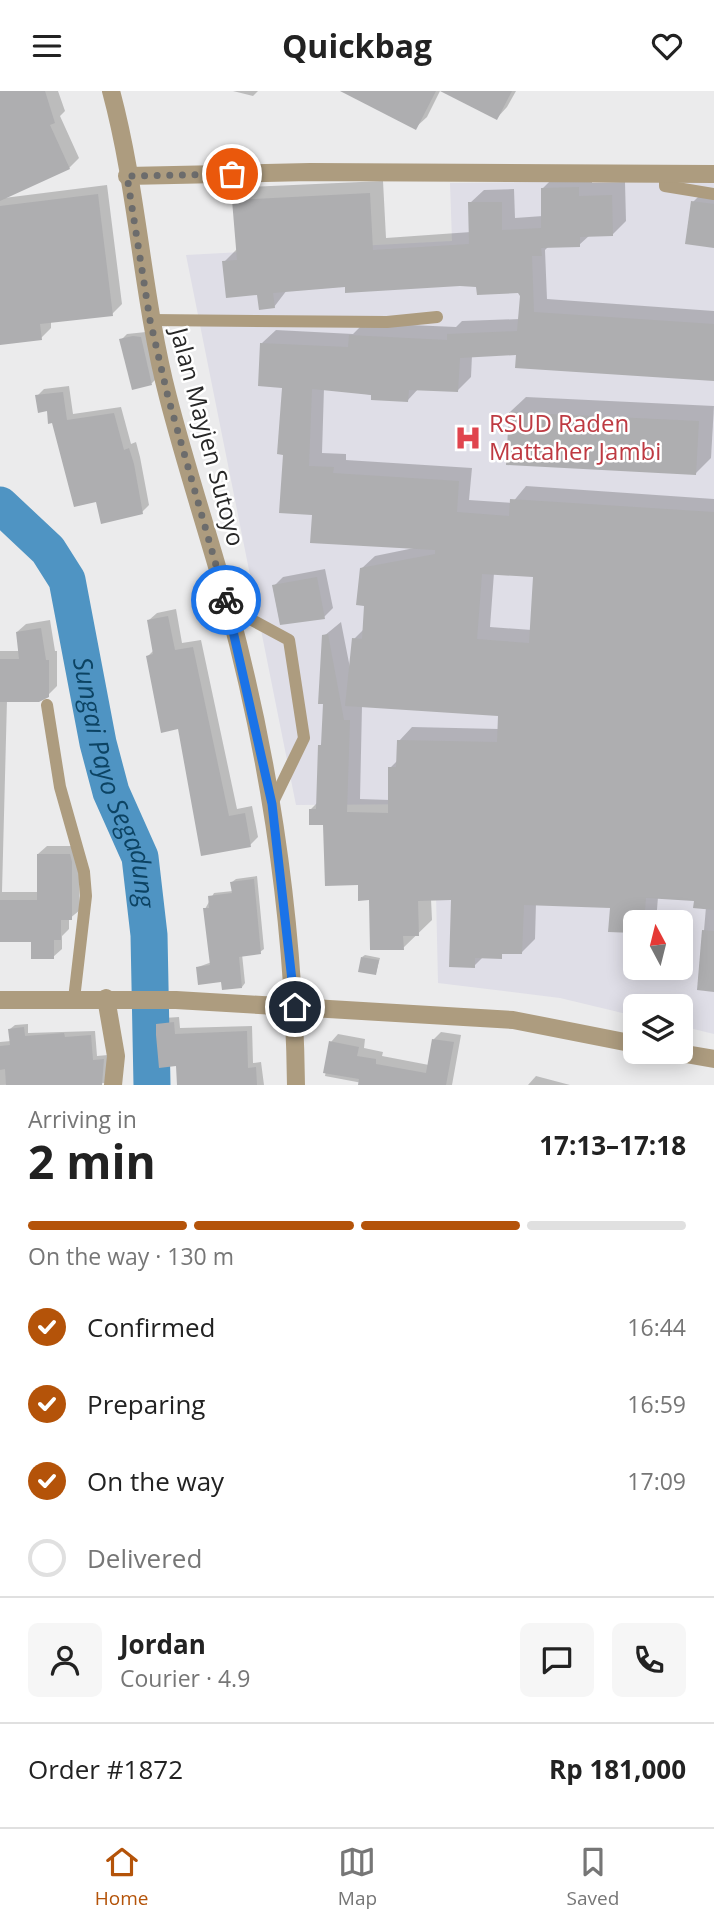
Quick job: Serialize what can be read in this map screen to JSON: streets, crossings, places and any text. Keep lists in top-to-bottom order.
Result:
{
  "streets": {
    "street": ["Jalan Mayjen Sutoyo"]
  },
  "water": ["Sungai Payo Segadung"],
  "places": {
    "hospital": ["RSUD Raden Mattaher Jambi"]
  },
  "north": "top",
  "page": {
    "header": "Quickbag",
    "heading": ["2 min", "Arriving in", "17:13–17:18"],
    "panel": [
      "Jordan",
      "Courier · 4.9",
      "Order #1872",
      "Rp 181,000"
    ],
    "bar": "On the way · 130 m",
    "list": [
      ["Confirmed", "16:44"],
      ["Preparing", "16:59"],
      ["On the way", "17:09"],
      "Delivered"
    ],
    "tabs": ["Home", "Map", "Saved"]
  }
}
